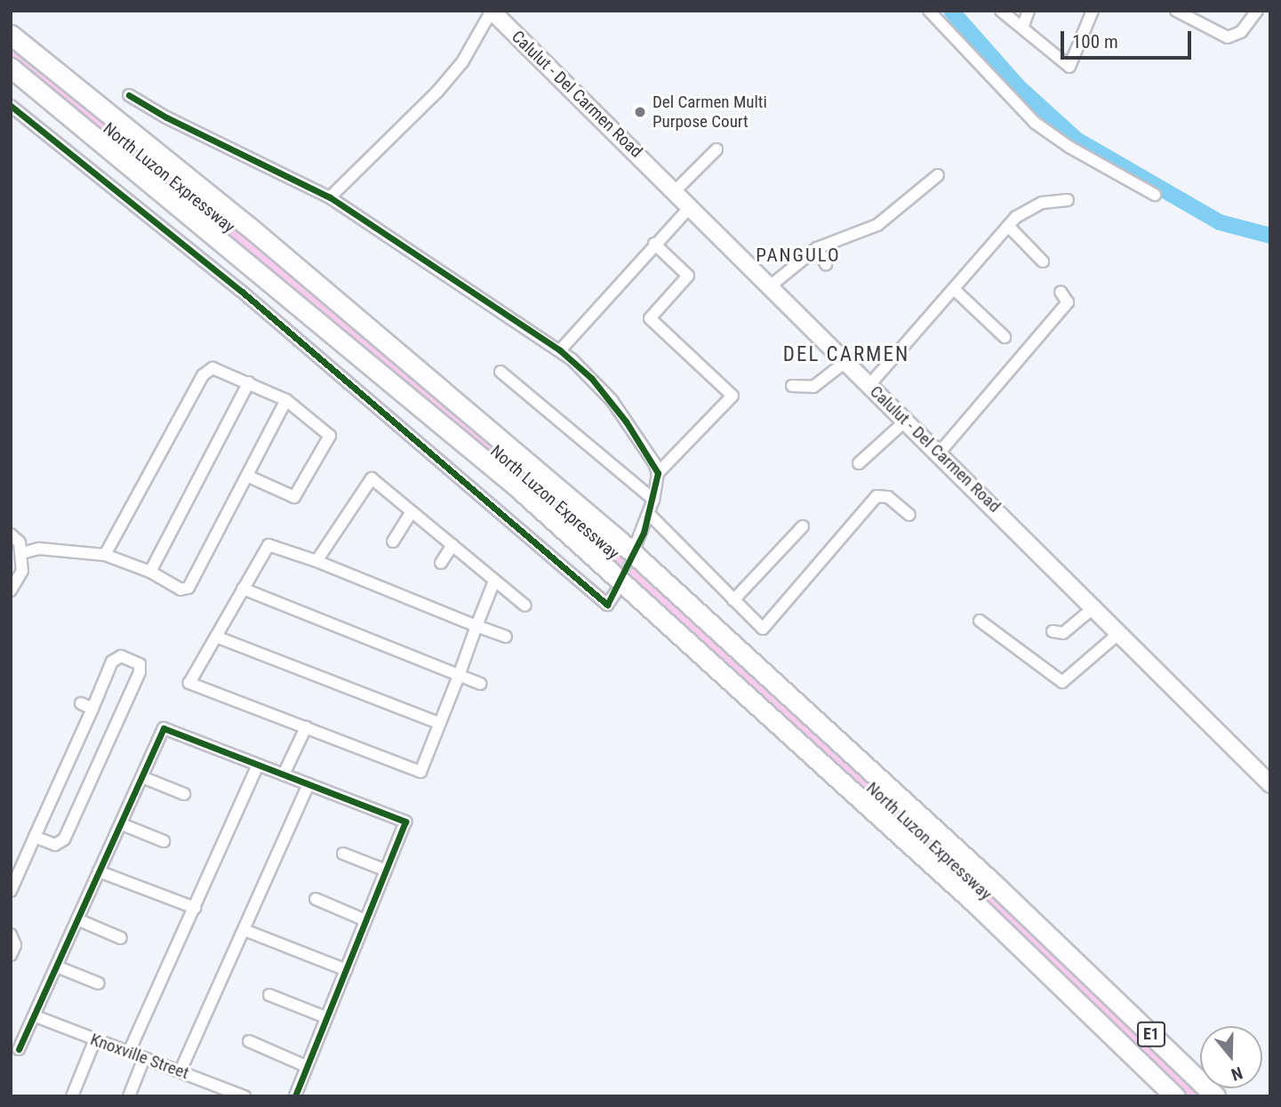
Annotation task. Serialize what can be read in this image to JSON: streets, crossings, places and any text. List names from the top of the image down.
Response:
{
  "streets": {
    "highway": ["North Luzon Expressway", "E1"],
    "main road": ["Calulut - Del Carmen Road"],
    "street": ["Knoxville Street"]
  },
  "districts": ["PANGULO", "DEL CARMEN"],
  "places": ["Del Carmen Multi Purpose Court"],
  "scale_bar": "100 m",
  "north": "bottom"
}
